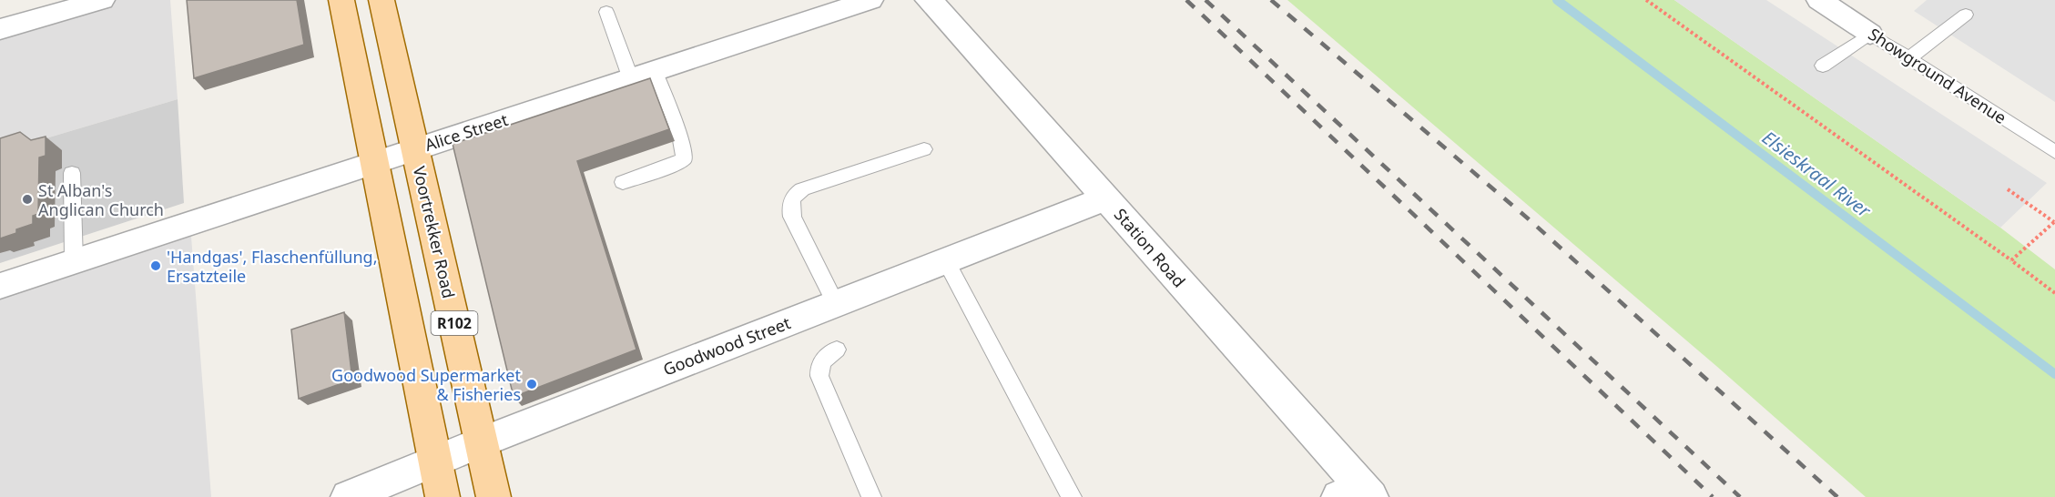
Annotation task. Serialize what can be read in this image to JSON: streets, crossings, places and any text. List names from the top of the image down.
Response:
{
  "streets": {
    "main road": ["Voortrekker Road", "R102"],
    "street": [
      "Showground Avenue",
      "Alice Street",
      "Station Road",
      "Goodwood Street"
    ]
  },
  "crossings": [
    ["Alice Street", "Voortrekker Road"],
    ["Alice Street", "R102"],
    ["Voortrekker Road", "Goodwood Street"],
    ["Station Road", "Goodwood Street"],
    ["R102", "Goodwood Street"]
  ],
  "water": ["Elsieskraal River"],
  "places": ["St Alban's Anglican Church", "'Handgas', Flaschenfüllung, Ersatzteile", "Goodwood Supermarket & Fisheries"]
}
